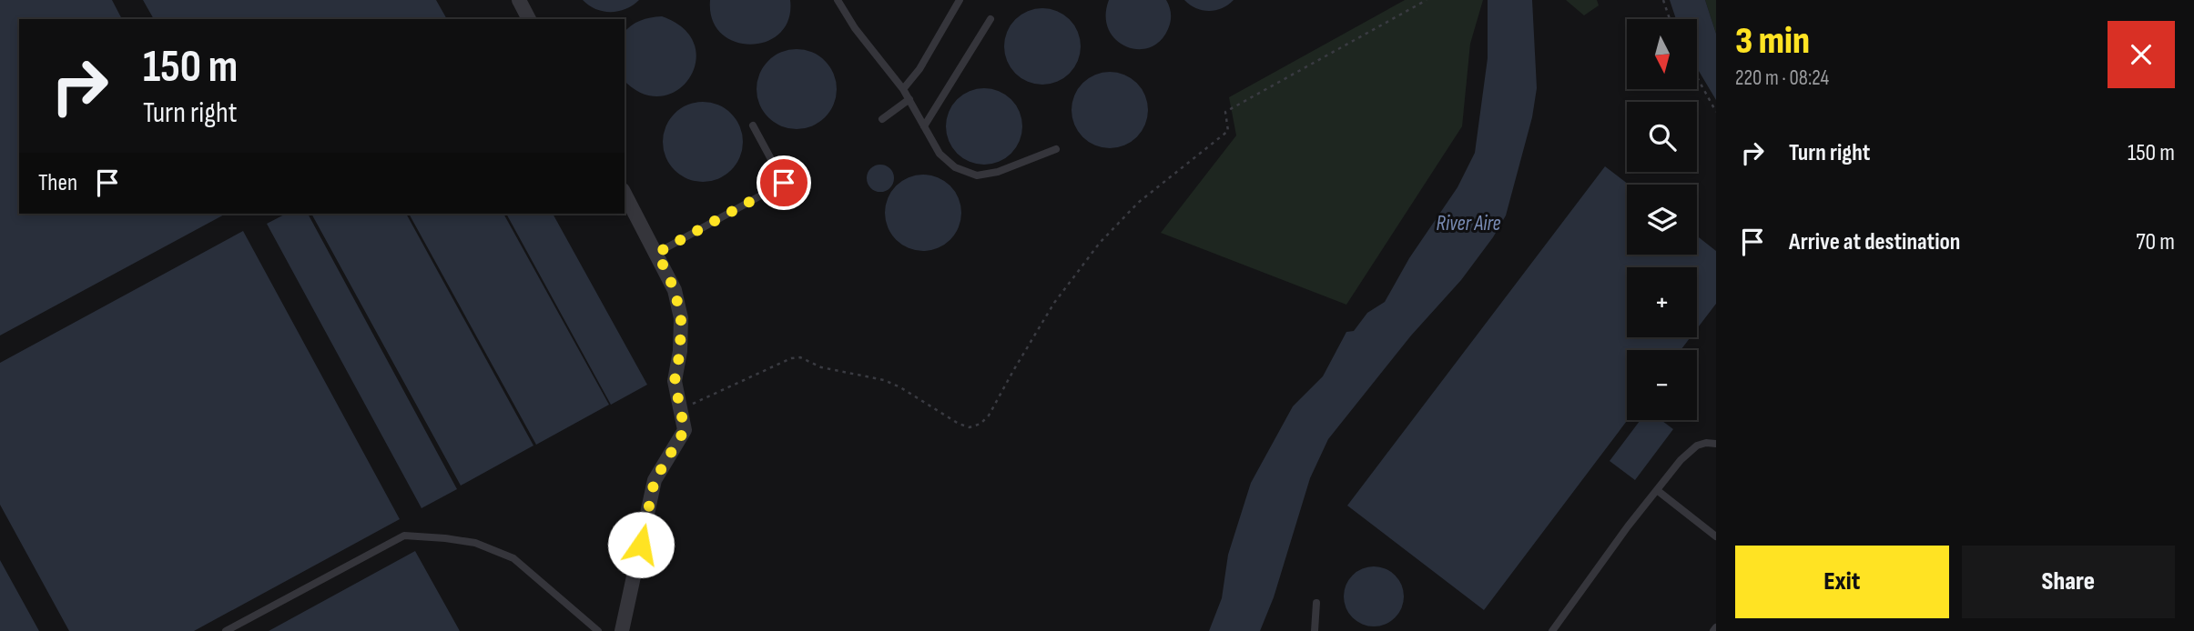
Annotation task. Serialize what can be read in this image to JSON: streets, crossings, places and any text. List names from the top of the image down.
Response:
{
  "water": ["River Aire"],
  "north": "bottom",
  "page": {
    "heading": ["3 min", "220 m · 08:24"],
    "map_buttons": ["+", "−"],
    "turn": ["150 m", "Turn right"],
    "list": [
      {
        "name": "Turn right",
        "value": "150 m"
      },
      {
        "name": "Arrive at destination",
        "value": "70 m"
      }
    ],
    "then": "Then",
    "buttons": ["Exit", "Share"]
  }
}
